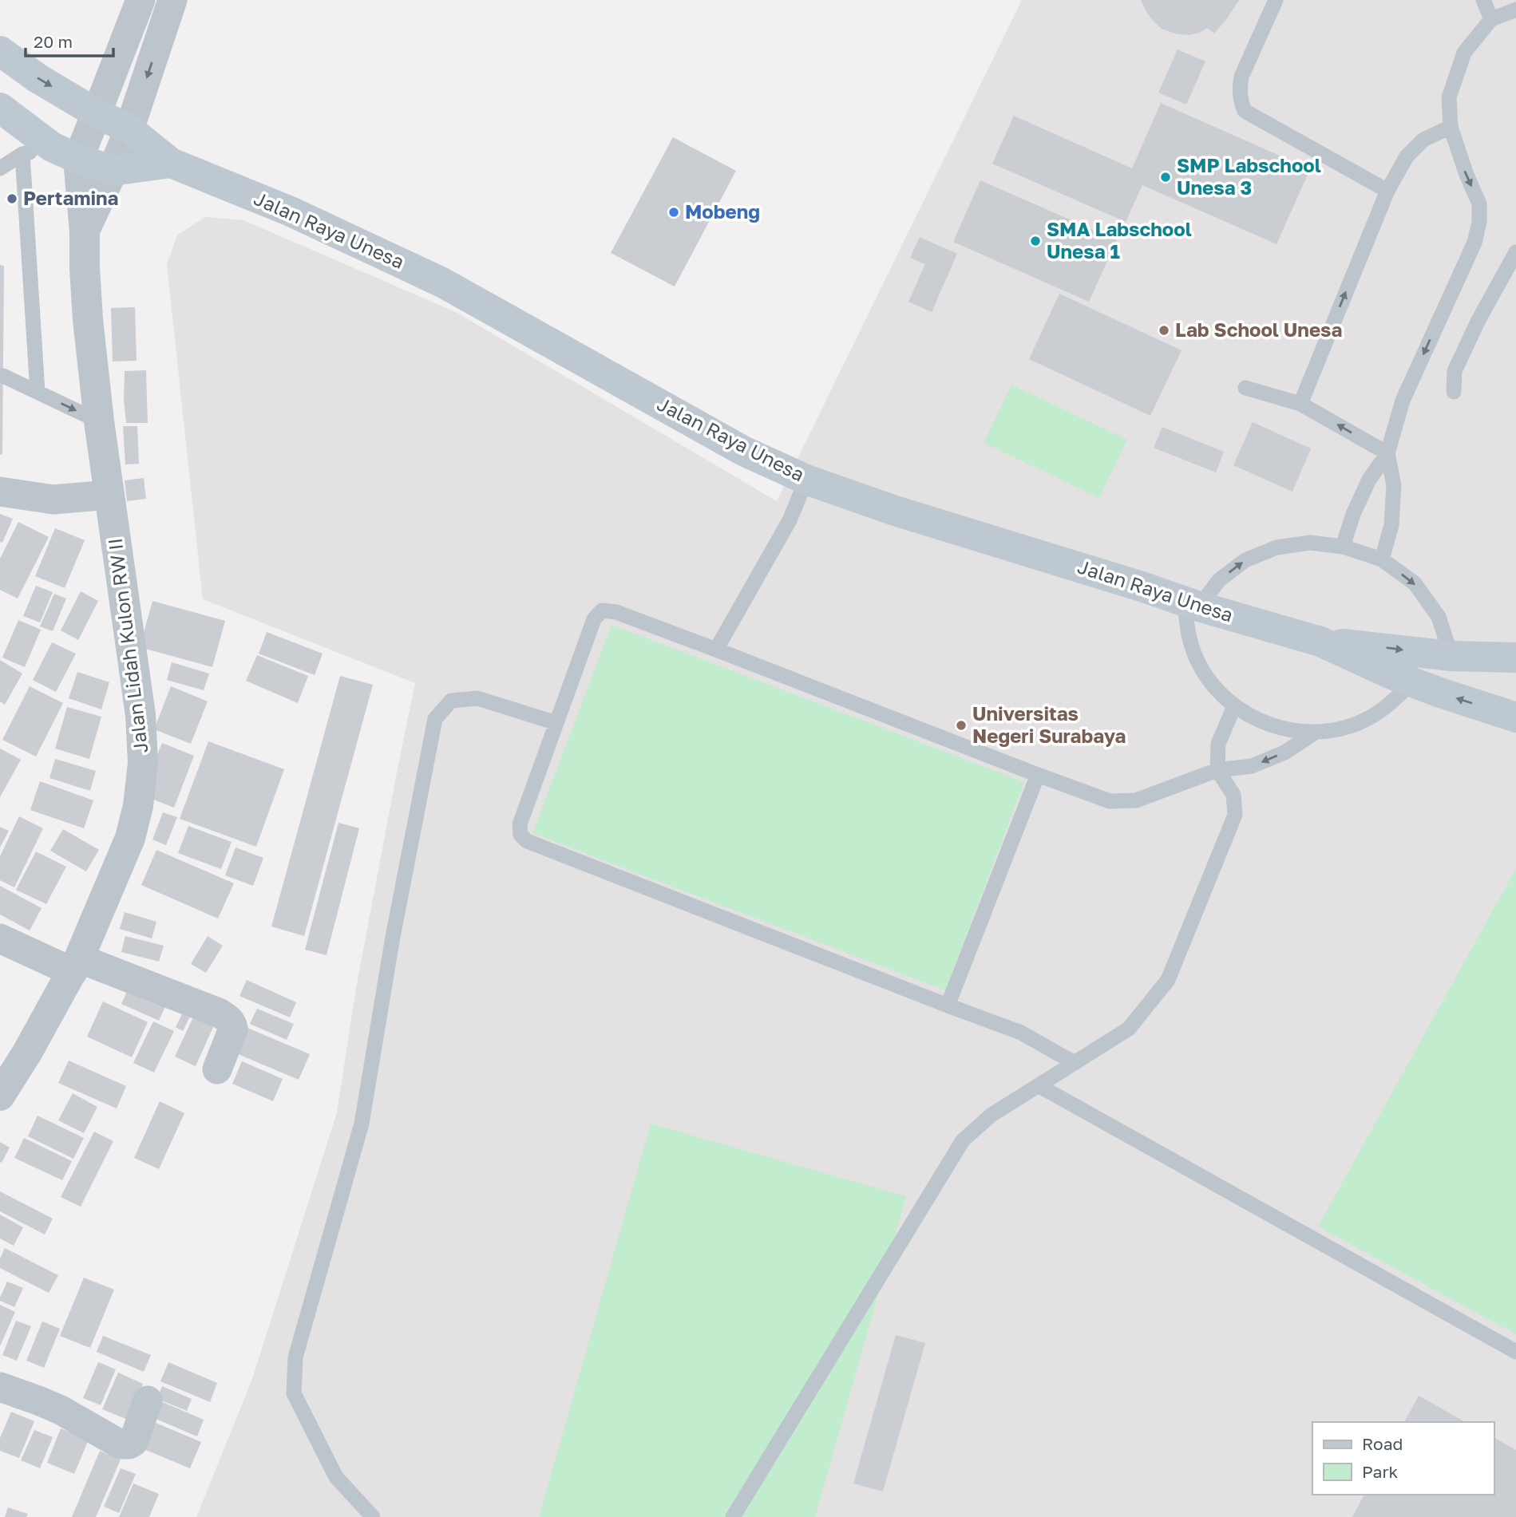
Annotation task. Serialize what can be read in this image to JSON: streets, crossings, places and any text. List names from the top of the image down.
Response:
{
  "streets": {
    "main road": ["Jalan Raya Unesa"],
    "street": ["Jalan Lidah Kulon RW II"]
  },
  "places": [
    "SMP Labschool Unesa 3",
    "Pertamina",
    "Mobeng",
    "SMA Labschool Unesa 1",
    "Lab School Unesa",
    "Universitas Negeri Surabaya"
  ],
  "legend": ["Road", "Park"],
  "scale_bar": "20 m"
}
